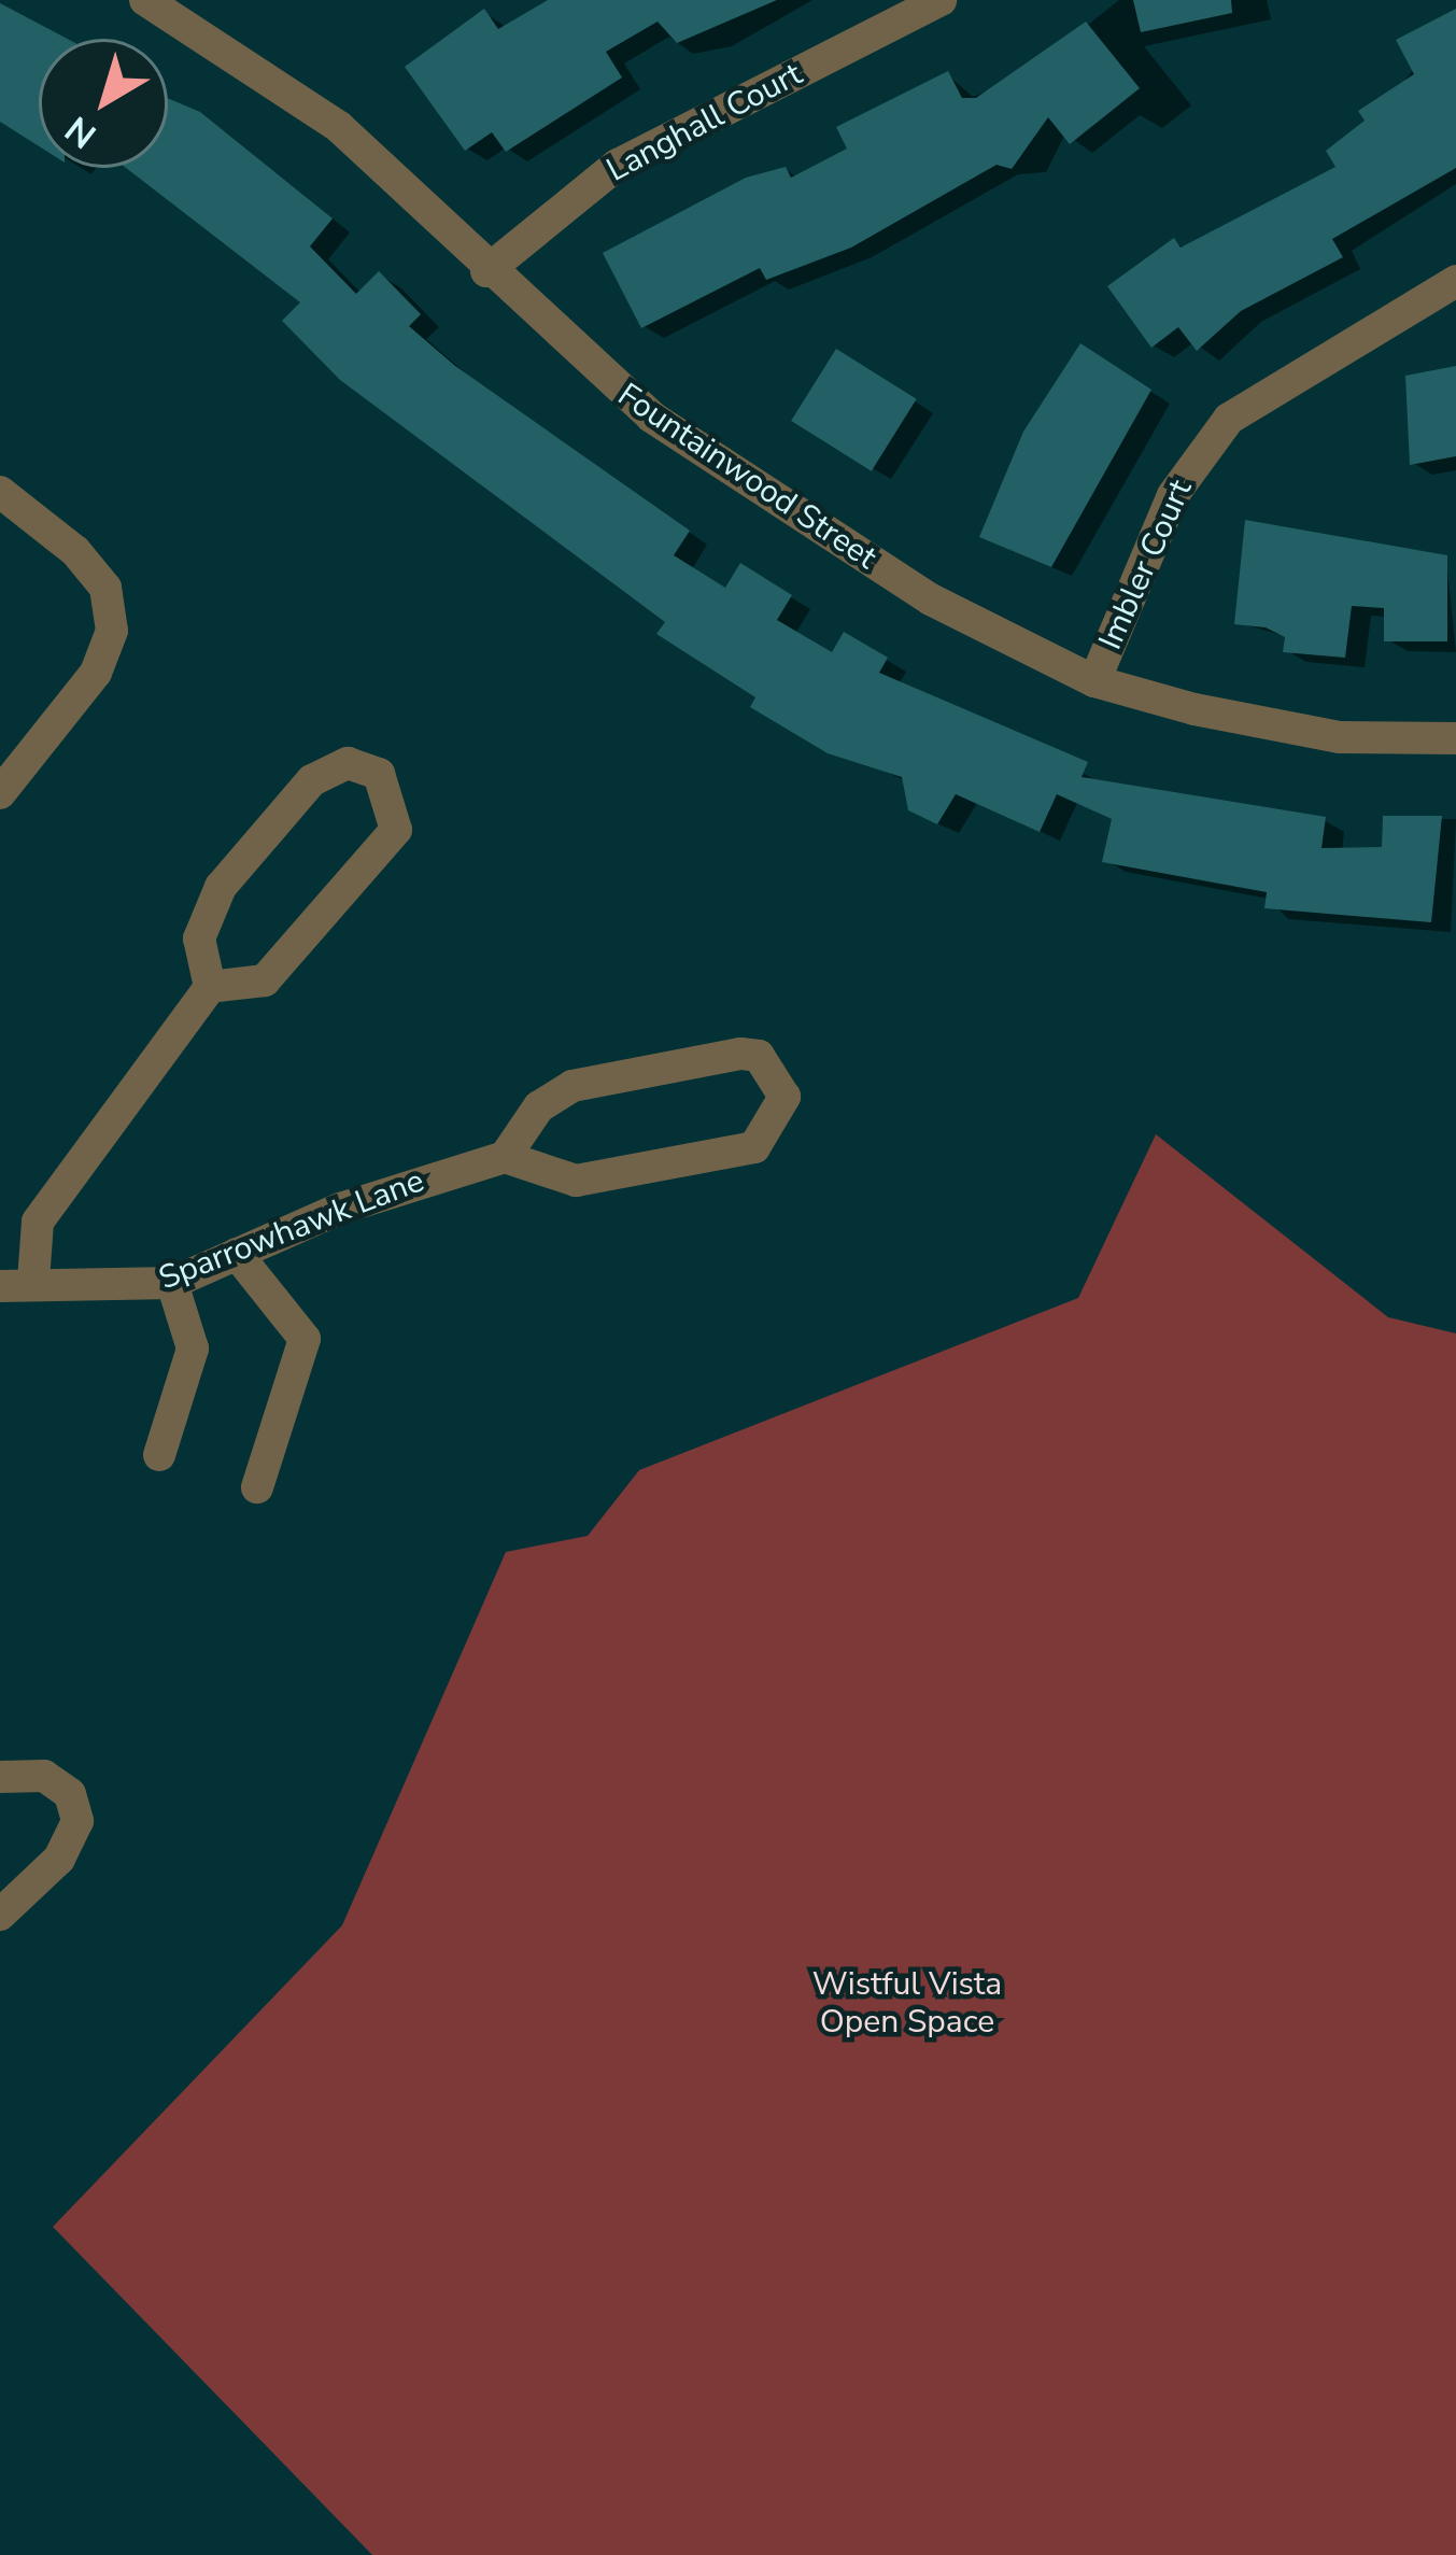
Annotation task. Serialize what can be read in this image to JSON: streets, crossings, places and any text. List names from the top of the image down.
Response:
{
  "streets": {
    "street": [
      "Langhall Court",
      "Fountainwood Street",
      "Imbler Court",
      "Sparrowhawk Lane"
    ]
  },
  "crossings": [
    ["Langhall Court", "Fountainwood Street"],
    ["Fountainwood Street", "Imbler Court"]
  ],
  "parks": ["Wistful Vista Open Space"],
  "north": "bottom left"
}
